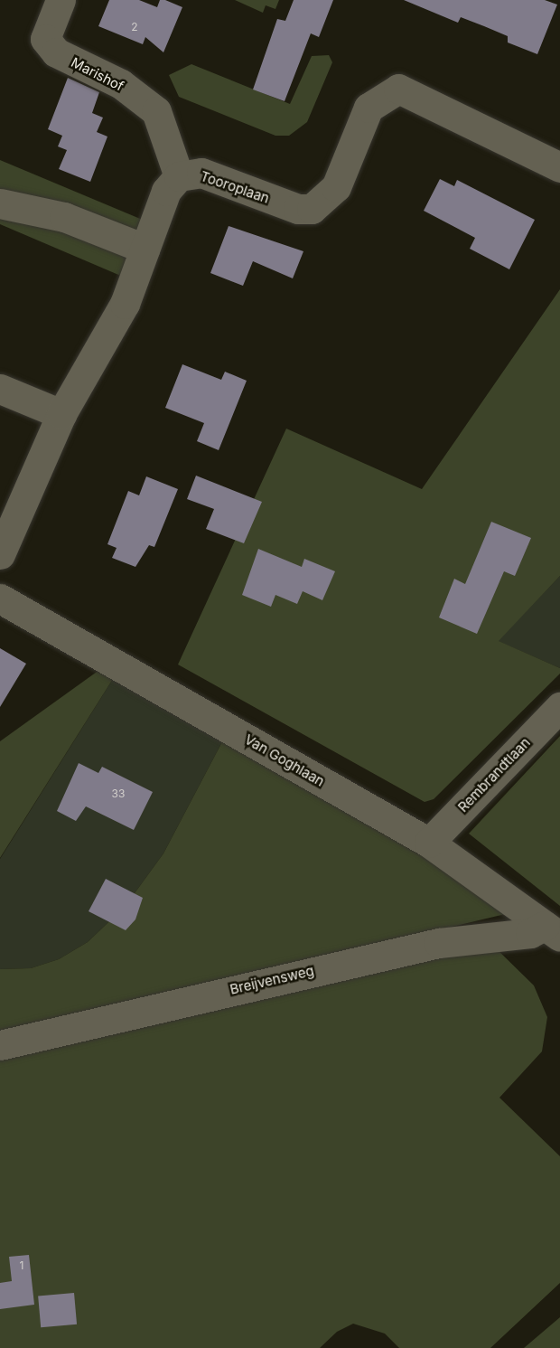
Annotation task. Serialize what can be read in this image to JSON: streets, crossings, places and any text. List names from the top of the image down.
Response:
{
  "streets": {
    "street": [
      "Marishof",
      "Tooroplaan",
      "Van Goghlaan",
      "Rembrandtlaan",
      "Breijvensweg"
    ]
  },
  "crossings": [
    ["Marishof", "Tooroplaan"],
    ["Van Goghlaan", "Rembrandtlaan"],
    ["Van Goghlaan", "Breijvensweg"]
  ],
  "house_numbers": ["2", "33", "1"]
}
